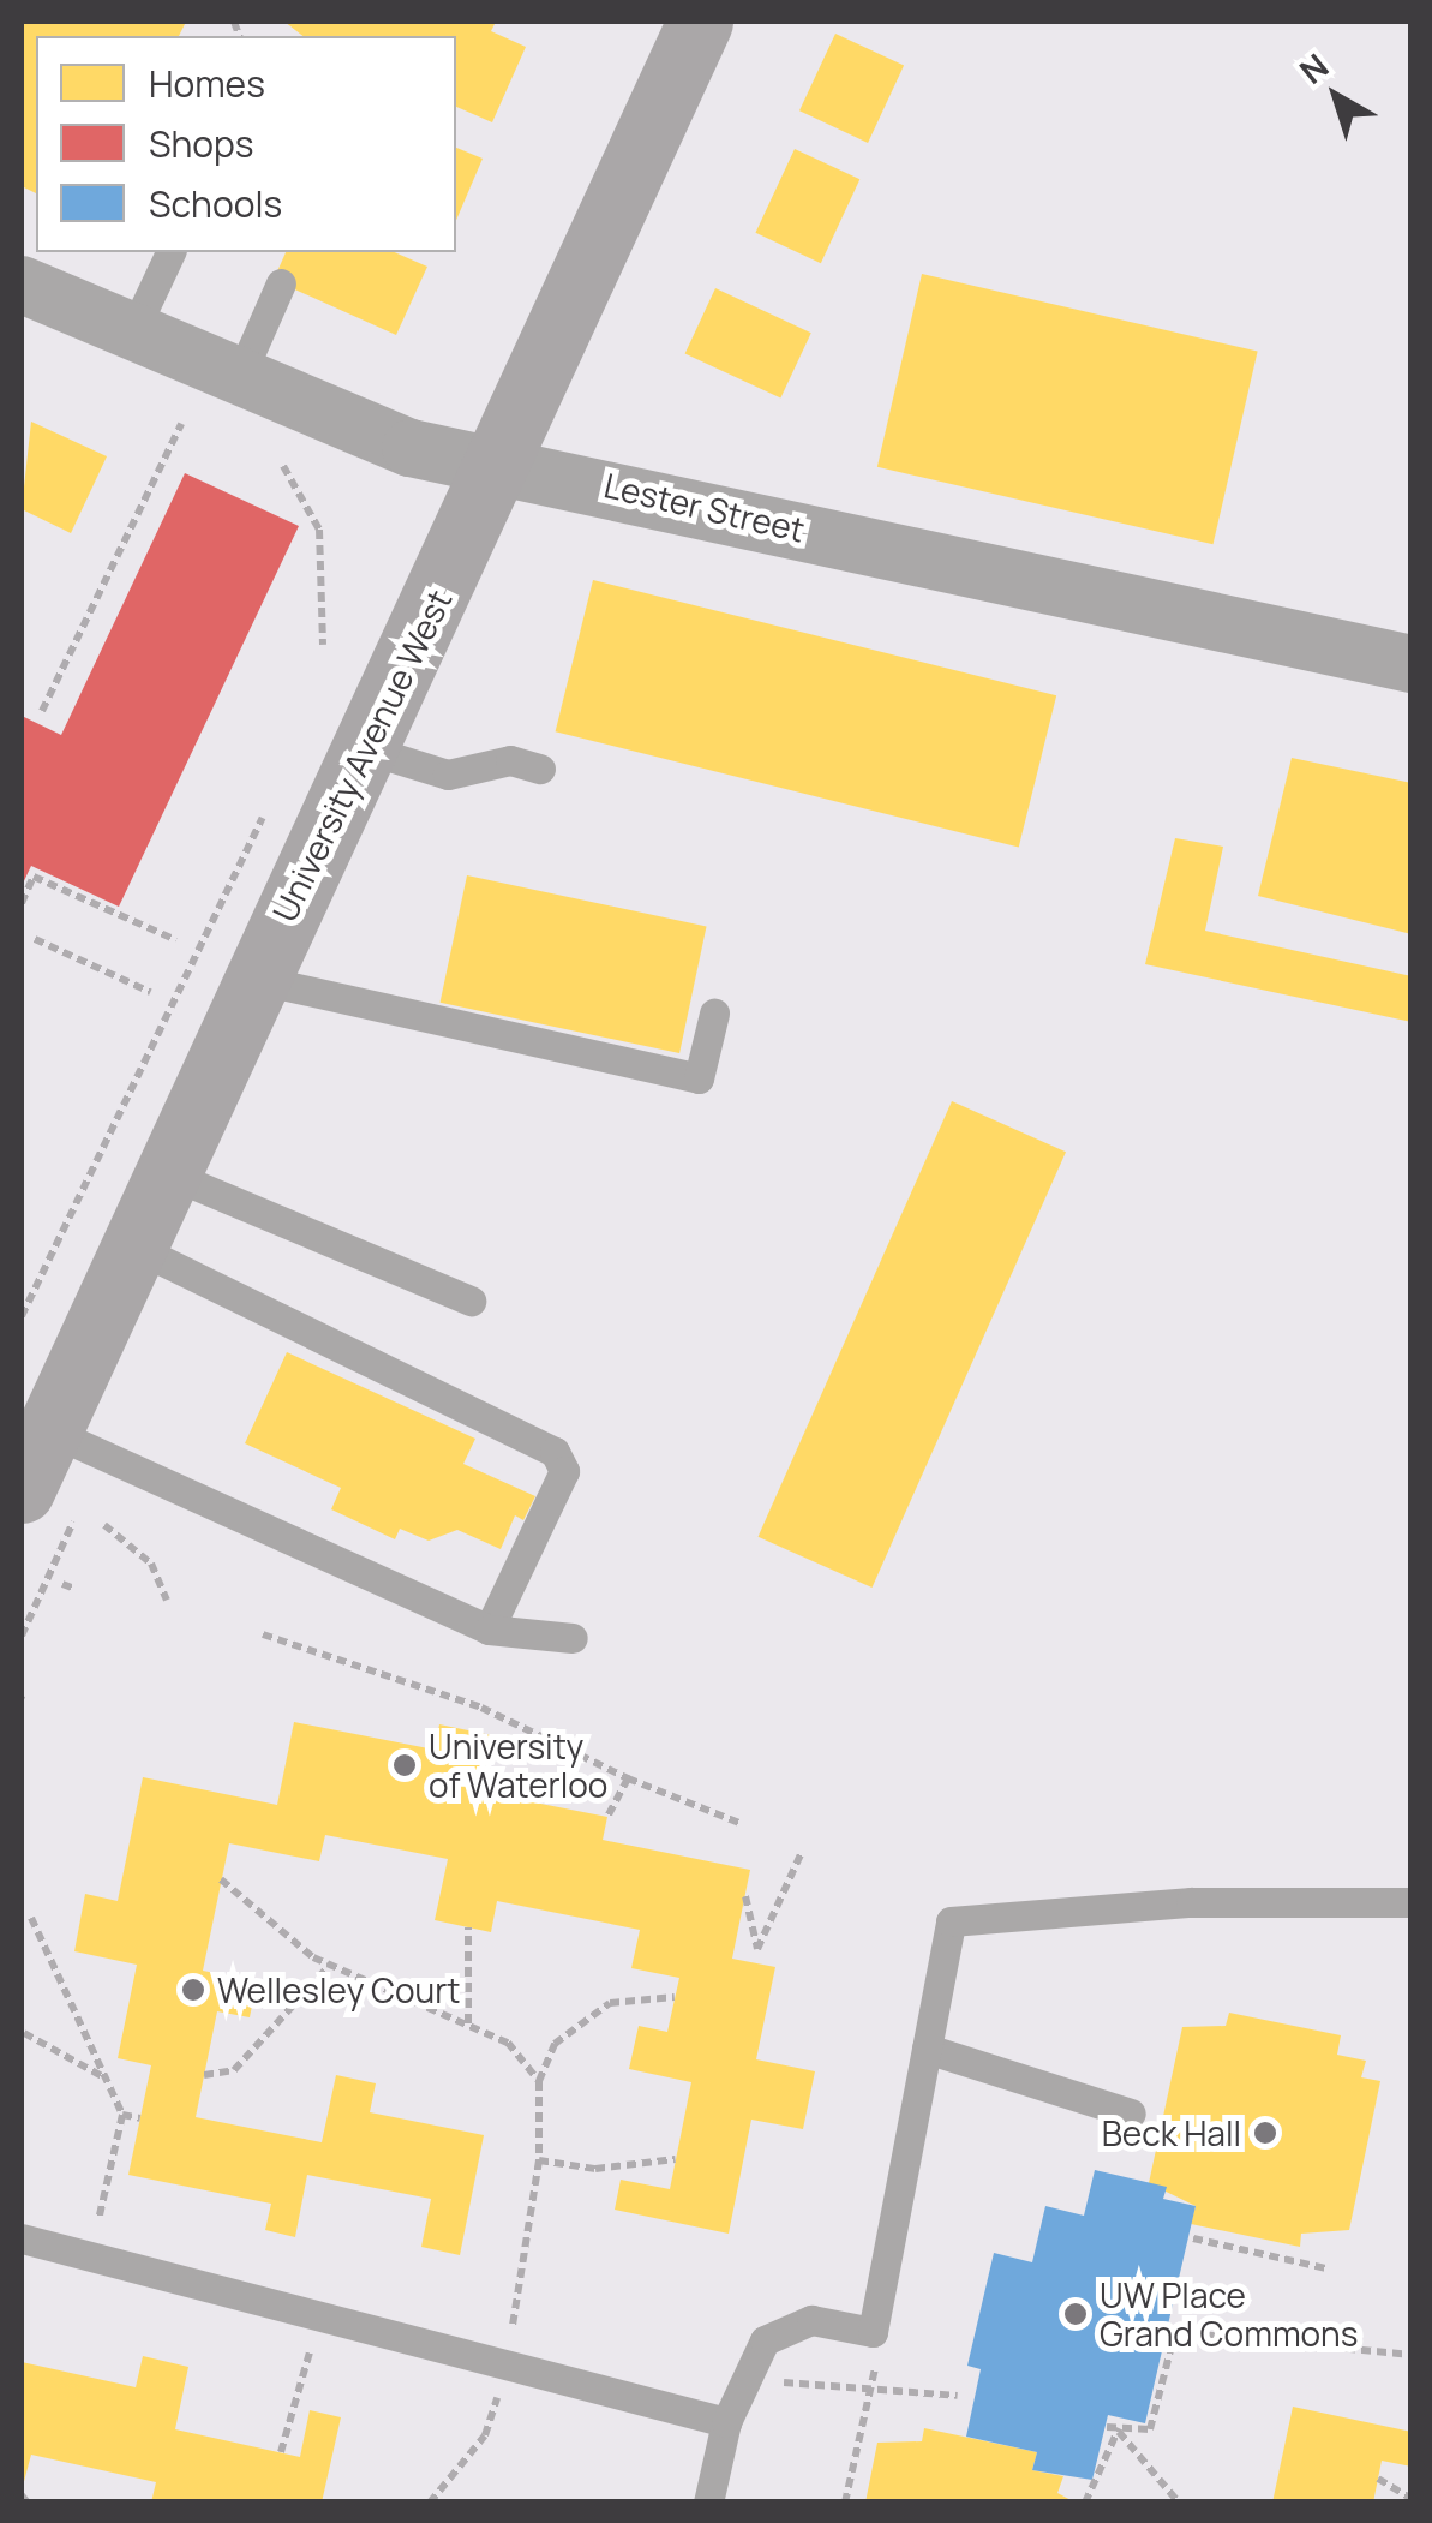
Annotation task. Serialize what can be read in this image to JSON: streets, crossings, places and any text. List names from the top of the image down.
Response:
{
  "streets": {
    "main road": ["University Avenue West"],
    "street": ["Lester Street"]
  },
  "crossings": [
    ["Lester Street", "University Avenue West"]
  ],
  "places": [
    "University of Waterloo",
    "Wellesley Court",
    "Beck Hall",
    "UW Place Grand Commons"
  ],
  "legend": ["Homes", "Shops", "Schools"],
  "north": "top left"
}
